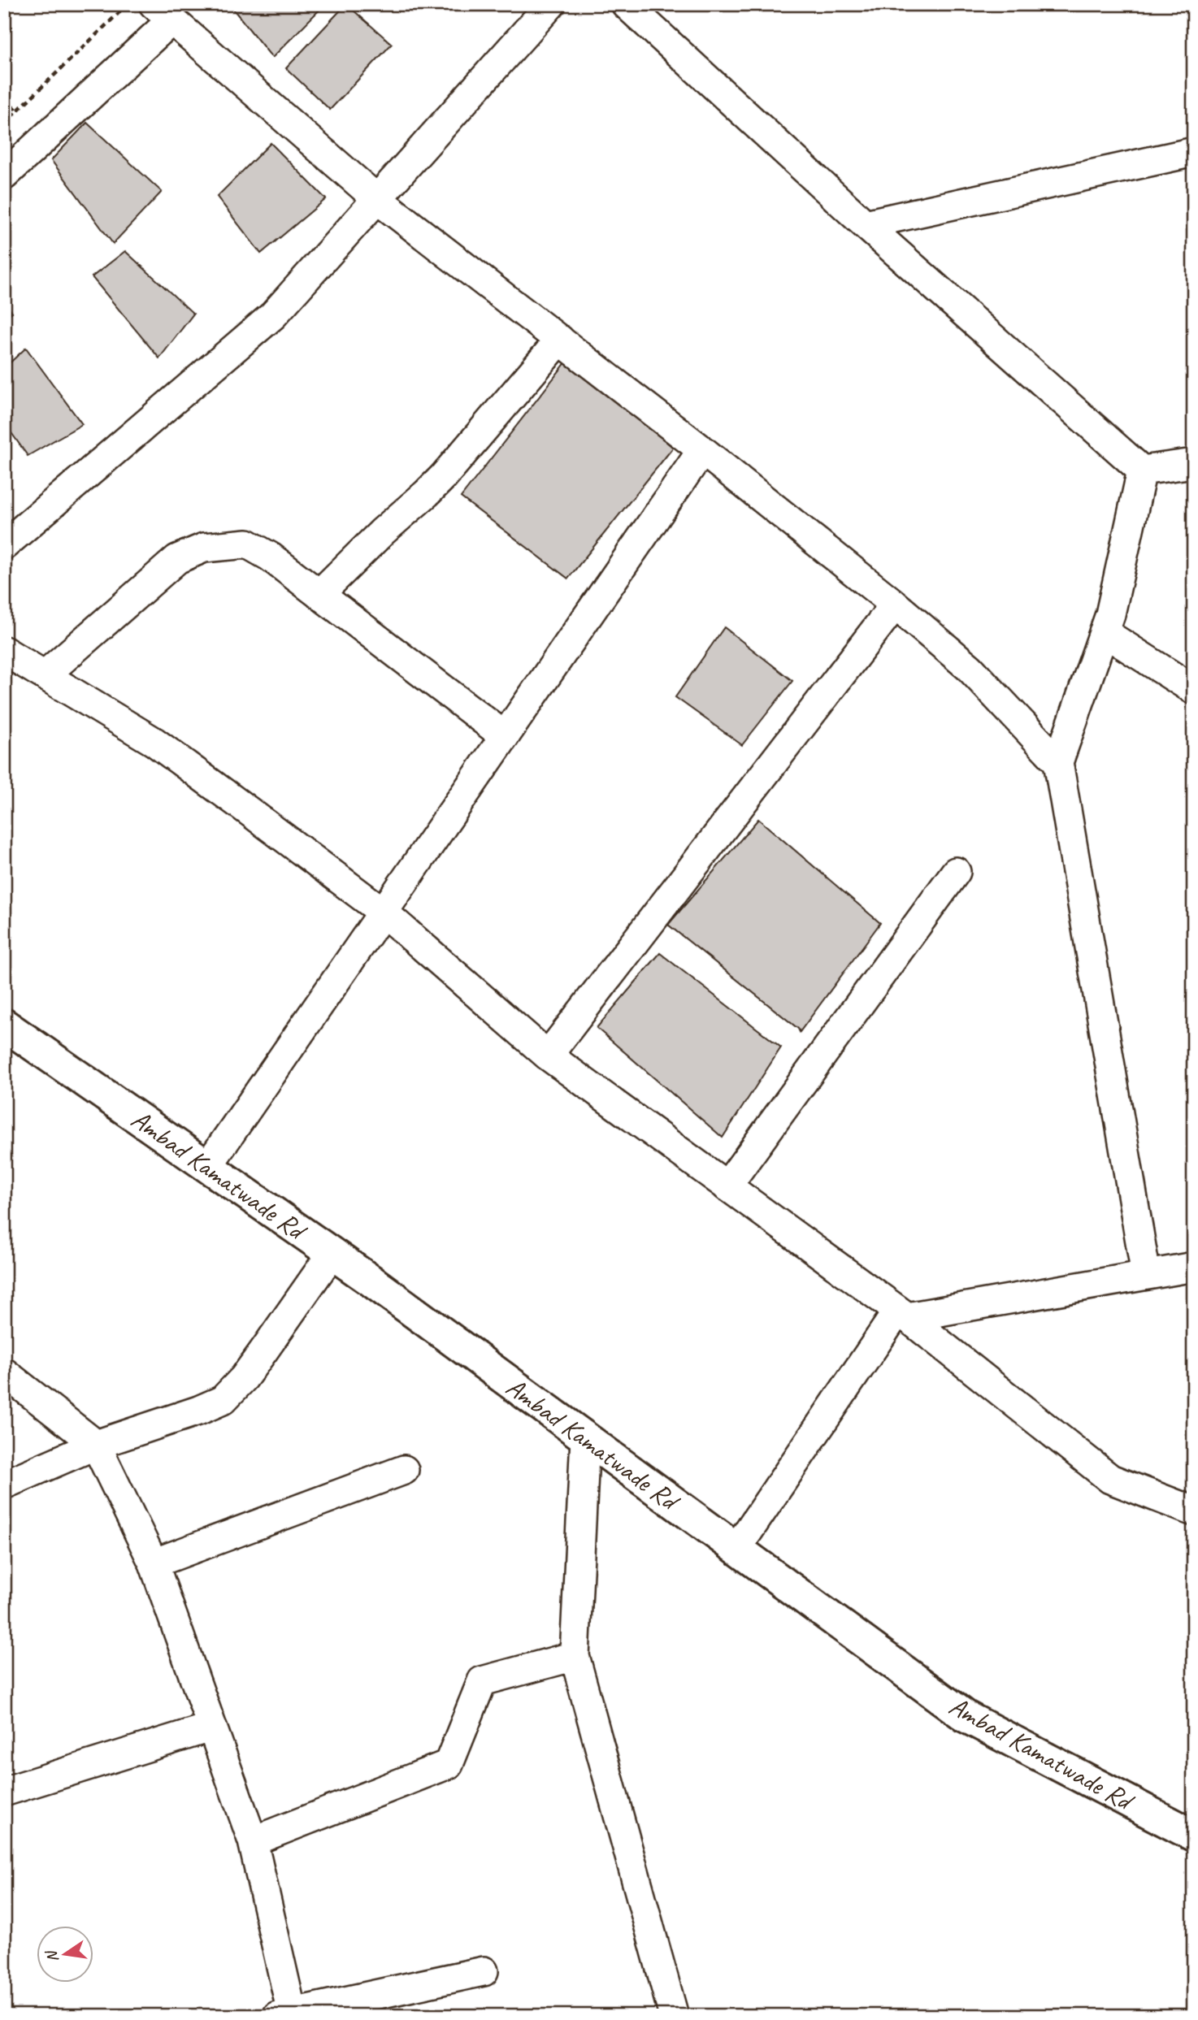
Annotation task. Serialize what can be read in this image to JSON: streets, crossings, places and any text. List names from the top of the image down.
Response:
{
  "streets": {
    "street": ["Ambad Kamatwade Rd"]
  },
  "north": "left"
}
